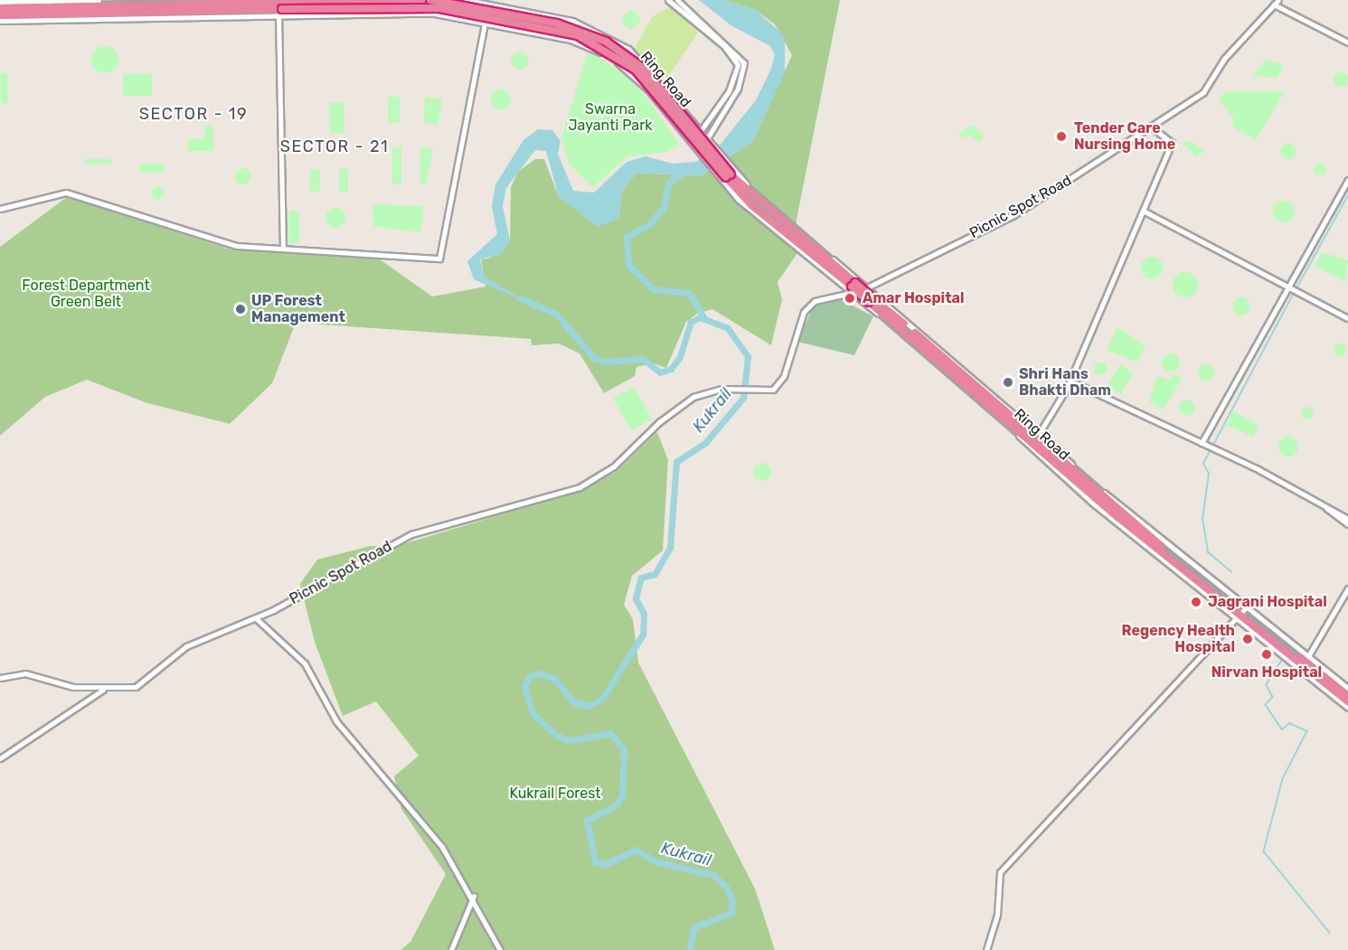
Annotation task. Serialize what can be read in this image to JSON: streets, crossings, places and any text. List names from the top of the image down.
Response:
{
  "streets": {
    "highway": ["Ring Road"],
    "street": ["Picnic Spot Road"]
  },
  "districts": ["SECTOR - 19", "SECTOR - 21"],
  "water": ["Kukrail"],
  "parks": ["Swarna Jayanti Park", "Forest Department Green Belt", "Kukrail Forest"],
  "places": [
    "Tender Care Nursing Home",
    "Amar Hospital",
    "UP Forest Management",
    "Shri Hans Bhakti Dham",
    "Jagrani Hospital",
    "Regency Health Hospital",
    "Nirvan Hospital"
  ]
}
